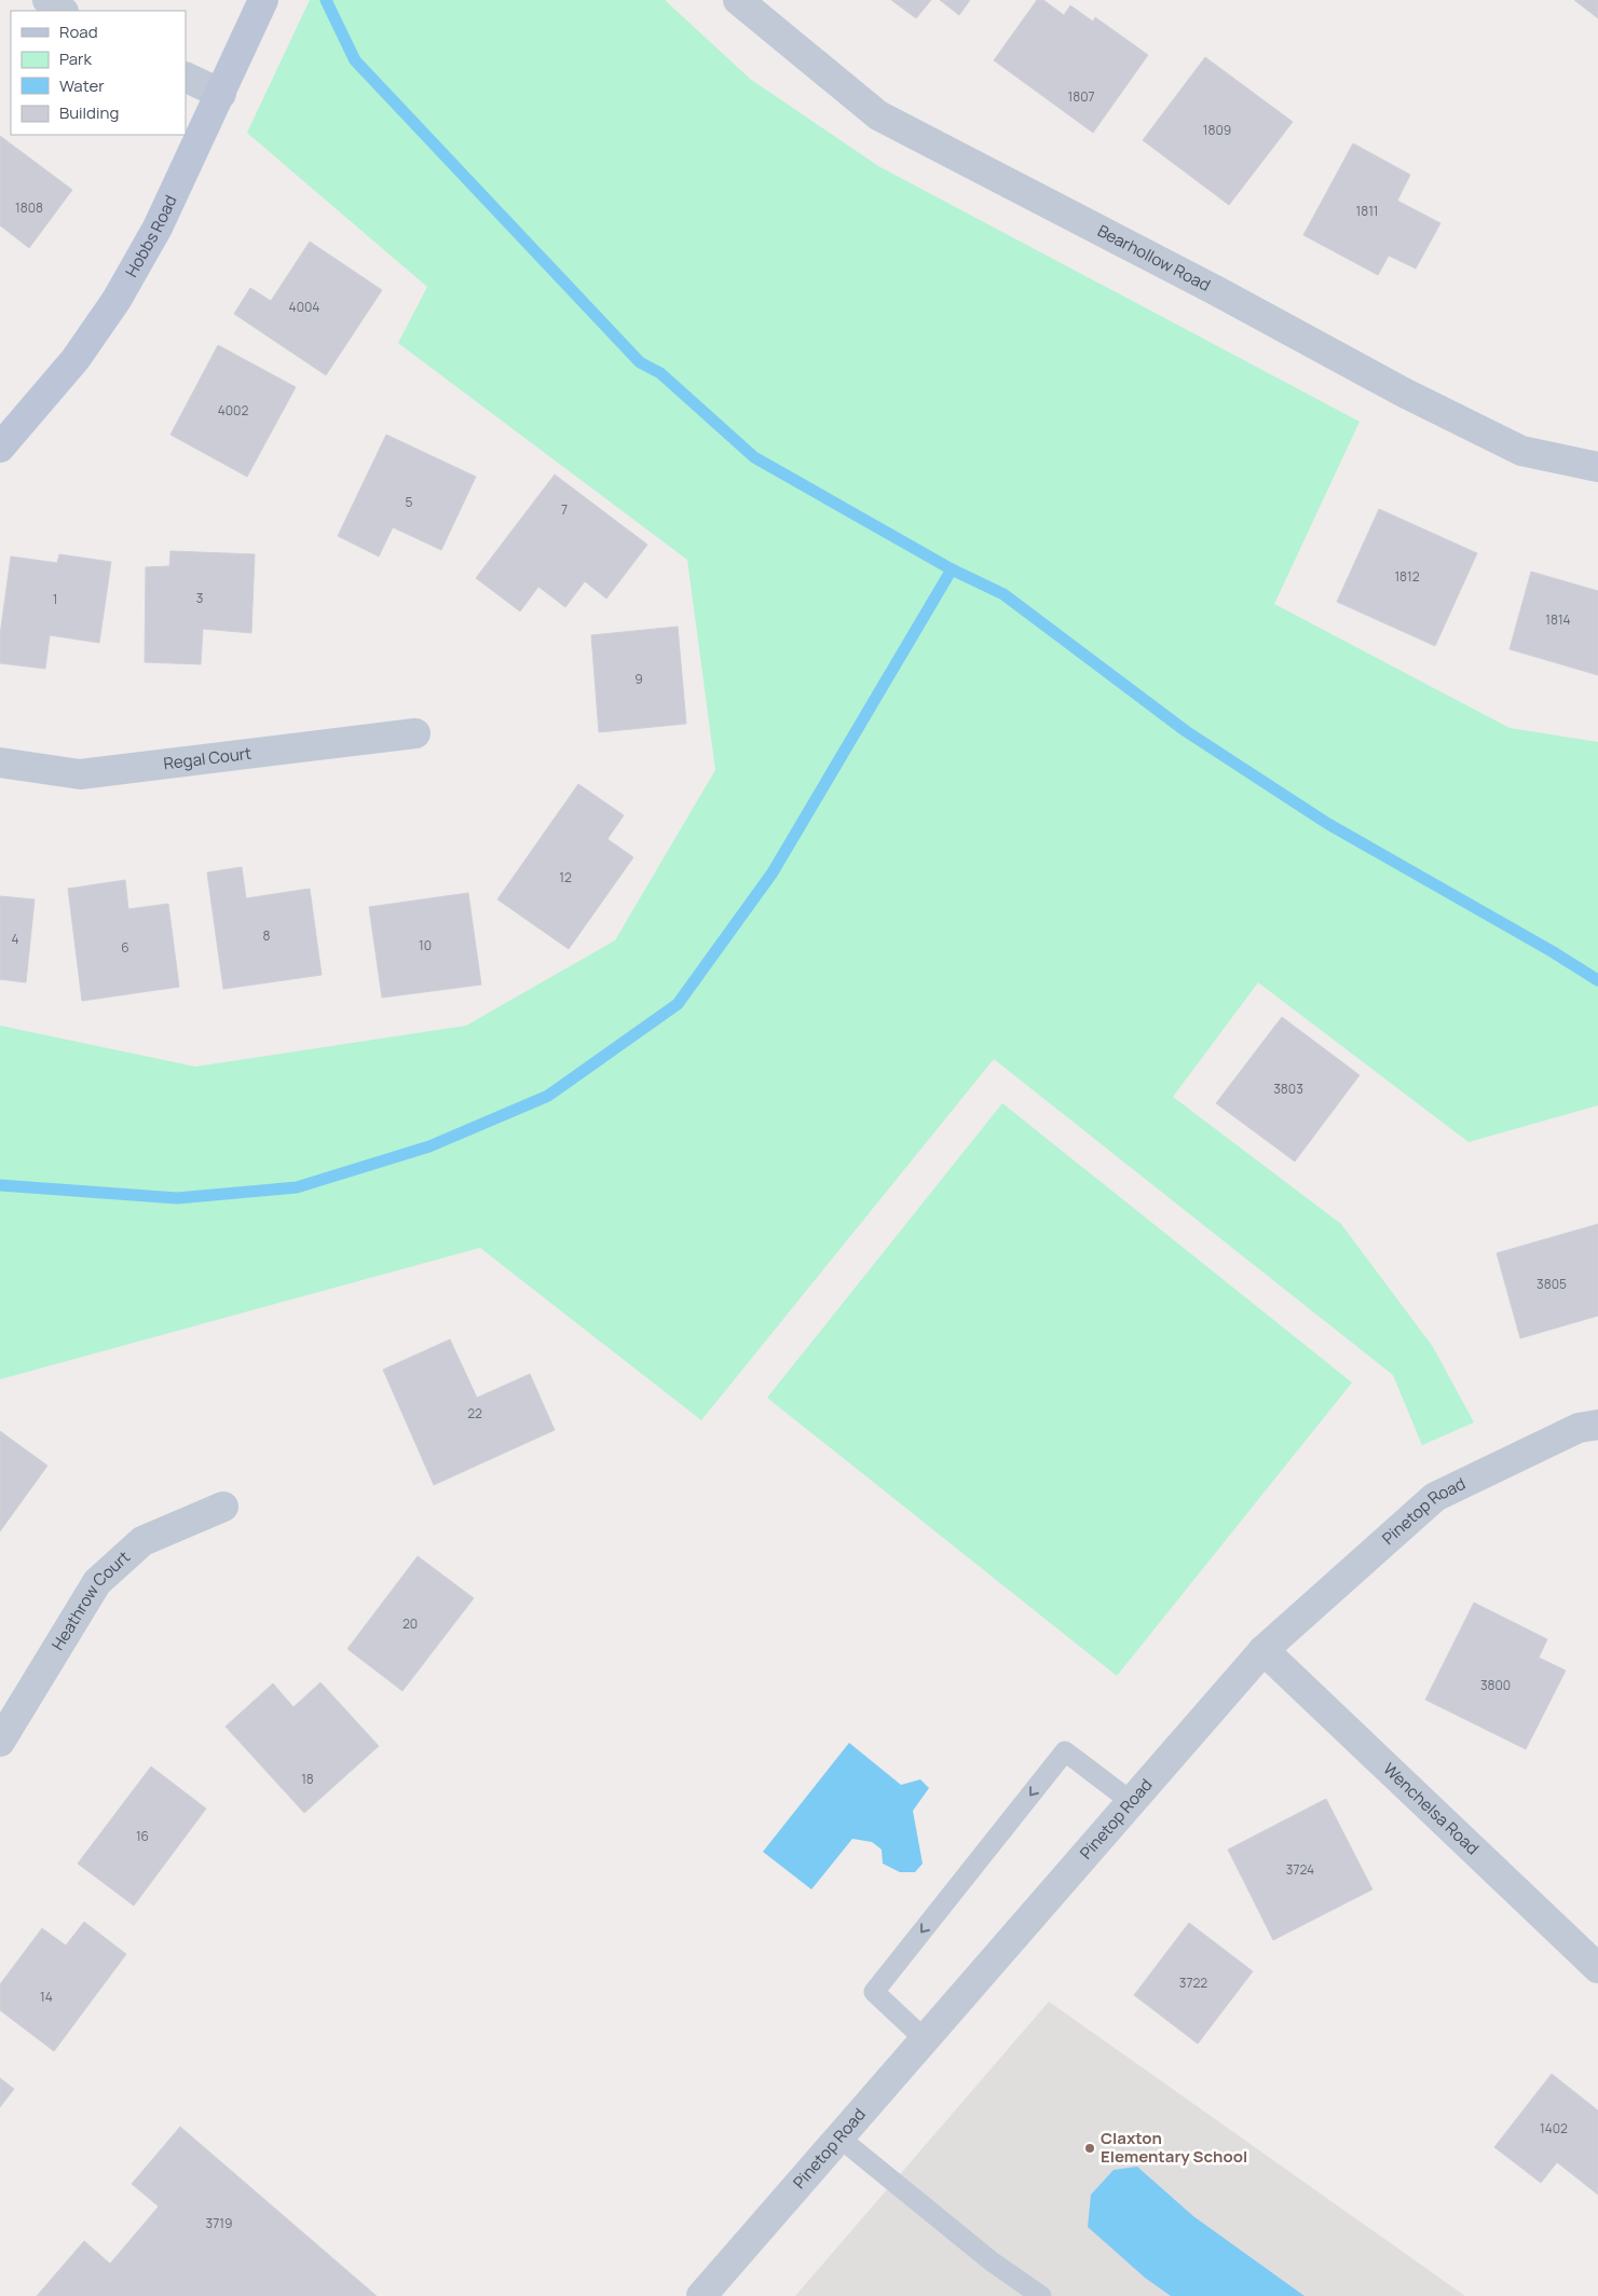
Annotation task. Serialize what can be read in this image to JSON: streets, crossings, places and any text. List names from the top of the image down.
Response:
{
  "streets": {
    "street": [
      "Hobbs Road",
      "Bearhollow Road",
      "Regal Court",
      "Pinetop Road",
      "Heathrow Court",
      "Wenchelsa Road"
    ]
  },
  "crossings": [
    ["Pinetop Road", "Wenchelsa Road"]
  ],
  "places": ["Claxton Elementary School"],
  "house_numbers": [
    "1807",
    "1809",
    "1808",
    "1811",
    "4004",
    "4002",
    "5",
    "7",
    "1812",
    "3",
    "1",
    "1814",
    "9",
    "12",
    "8",
    "4",
    "10",
    "6",
    "3803",
    "3805",
    "22",
    "20",
    "3800",
    "18",
    "16",
    "3724",
    "3722",
    "14",
    "1402",
    "3719"
  ],
  "legend": [
    "Road",
    "Park",
    "Water",
    "Building"
  ]
}
